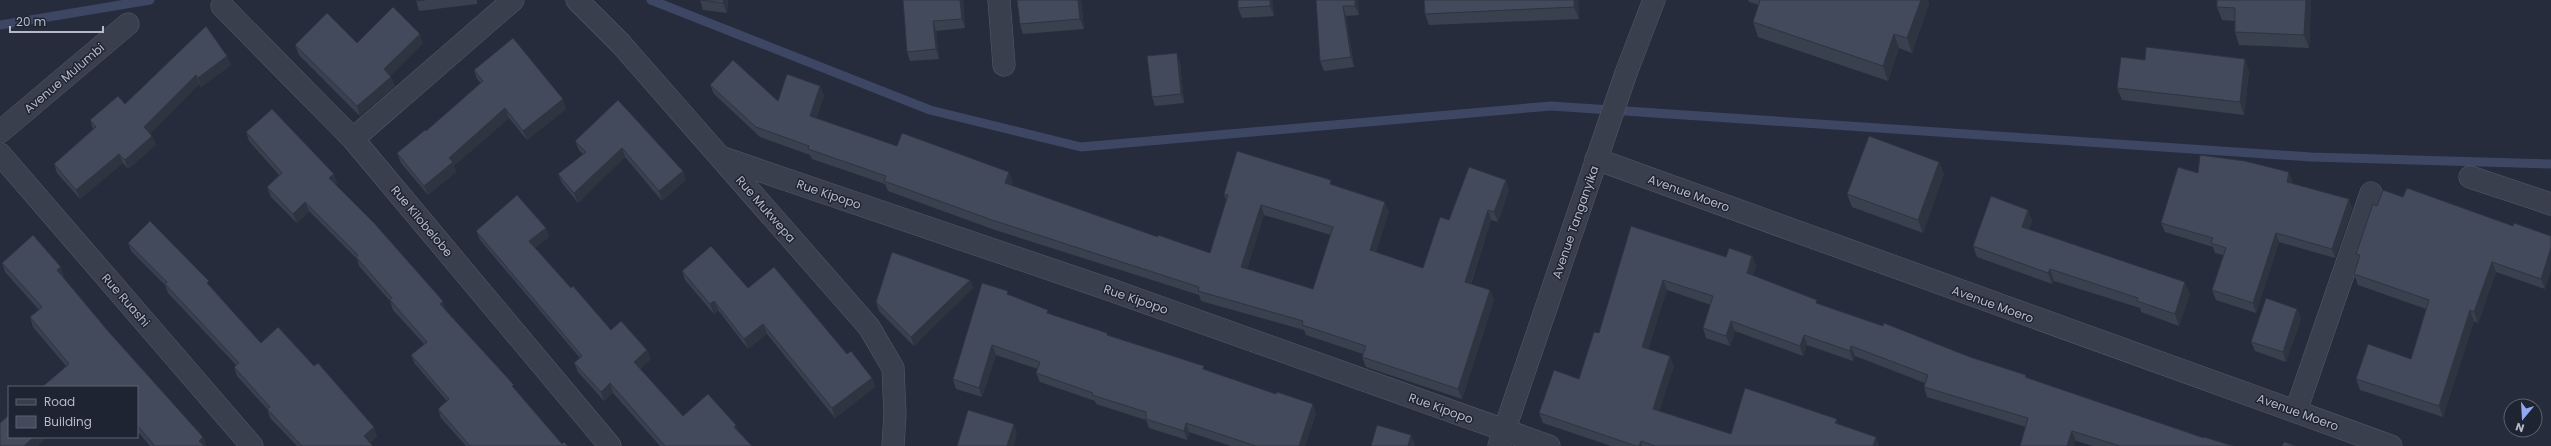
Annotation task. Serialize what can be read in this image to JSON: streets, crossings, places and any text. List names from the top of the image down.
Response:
{
  "streets": {
    "street": [
      "Avenue Mulumbi",
      "Avenue Moero",
      "Rue Kipopo",
      "Rue Mukwepa",
      "Rue Kilobelobe",
      "Avenue Tanganyika",
      "Rue Ruashi"
    ]
  },
  "crossings": [
    ["Avenue Moero", "Avenue Tanganyika"],
    ["Rue Kipopo", "Rue Mukwepa"],
    ["Rue Kipopo", "Avenue Tanganyika"]
  ],
  "legend": ["Road", "Building"],
  "scale_bar": "20 m",
  "north": "bottom"
}
